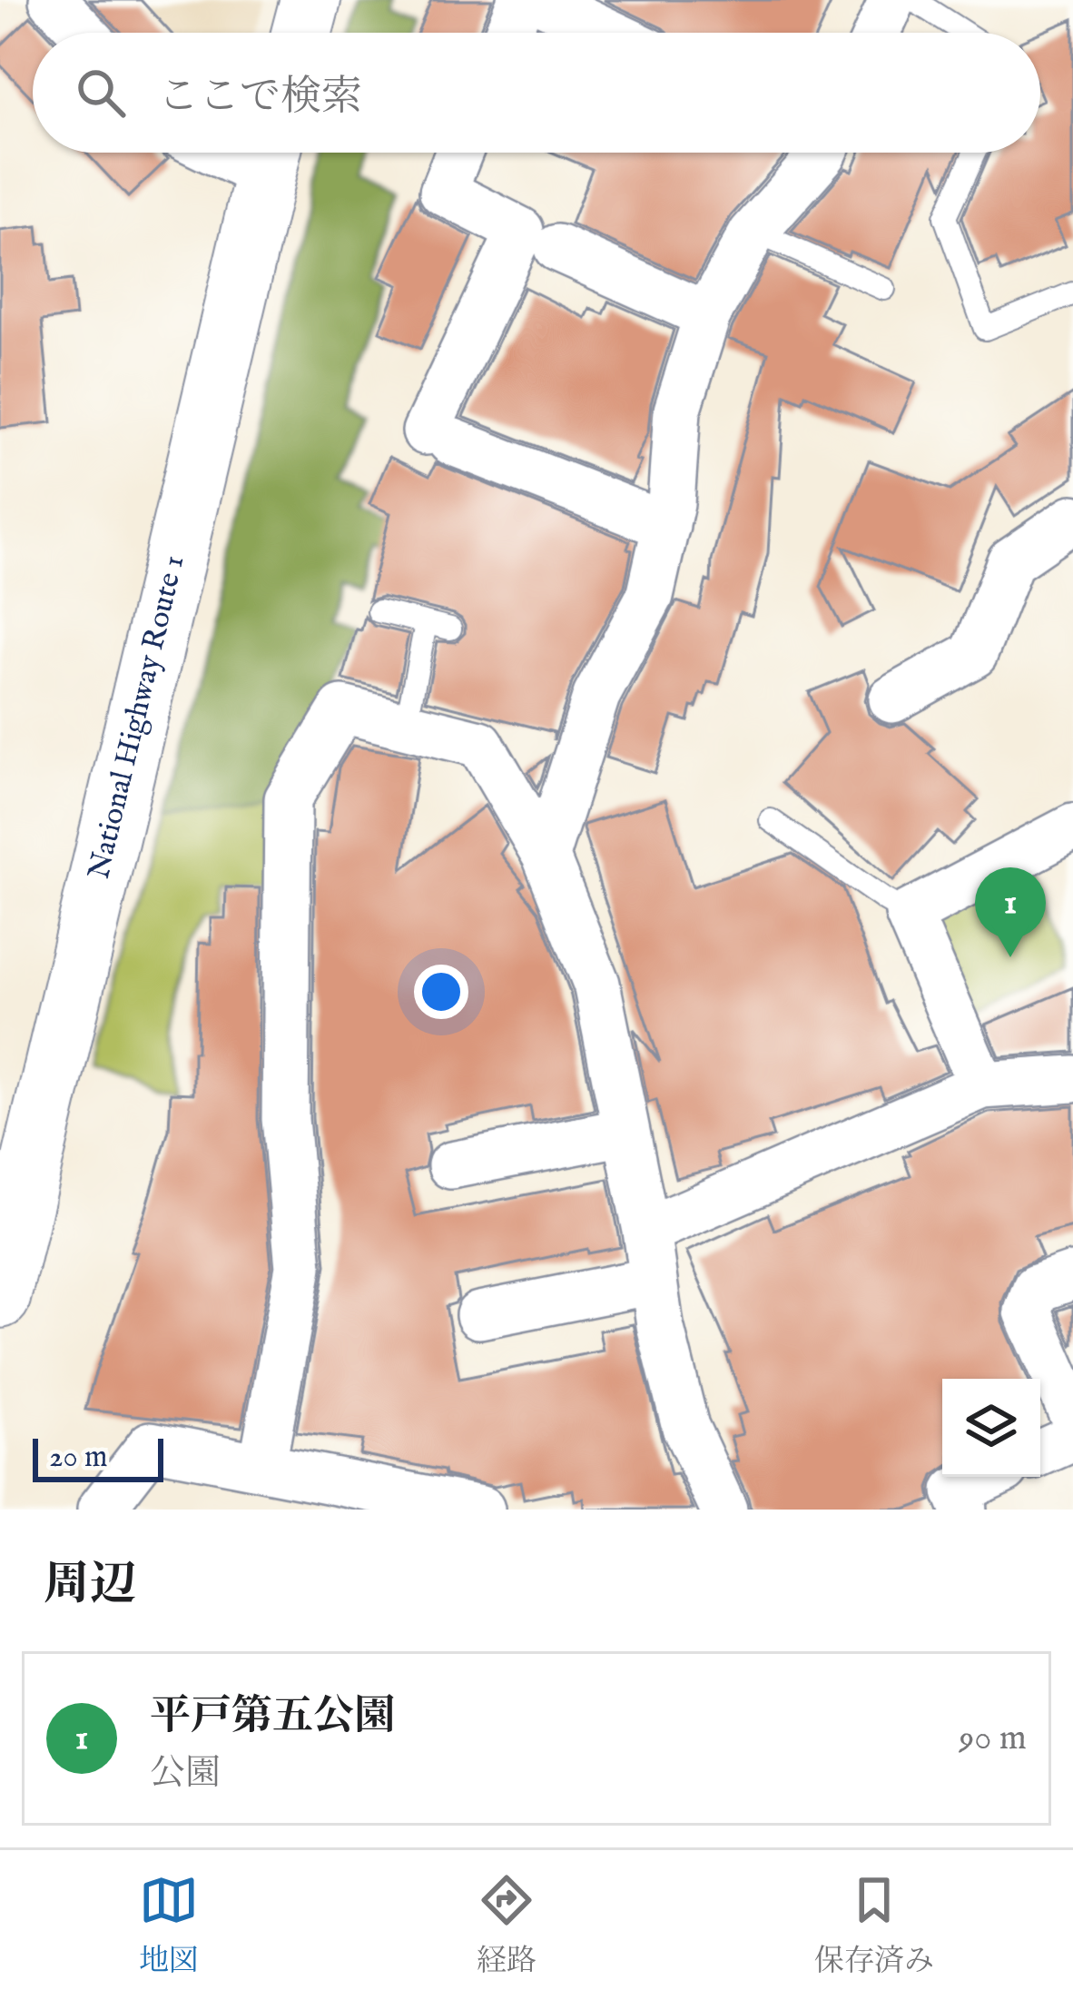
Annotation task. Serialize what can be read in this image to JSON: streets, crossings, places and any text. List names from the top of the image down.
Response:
{
  "streets": {
    "highway": ["National Highway Route 1"]
  },
  "scale_bar": "20 m",
  "page": {
    "search": "ここで検索",
    "pins": "1",
    "scale": "20 m",
    "heading": "周辺",
    "list": [
      {
        "mark": "1",
        "name": "平戸第五公園",
        "note": "公園",
        "value": "90 m"
      }
    ],
    "nav": ["地図", "経路", "保存済み"]
  }
}
